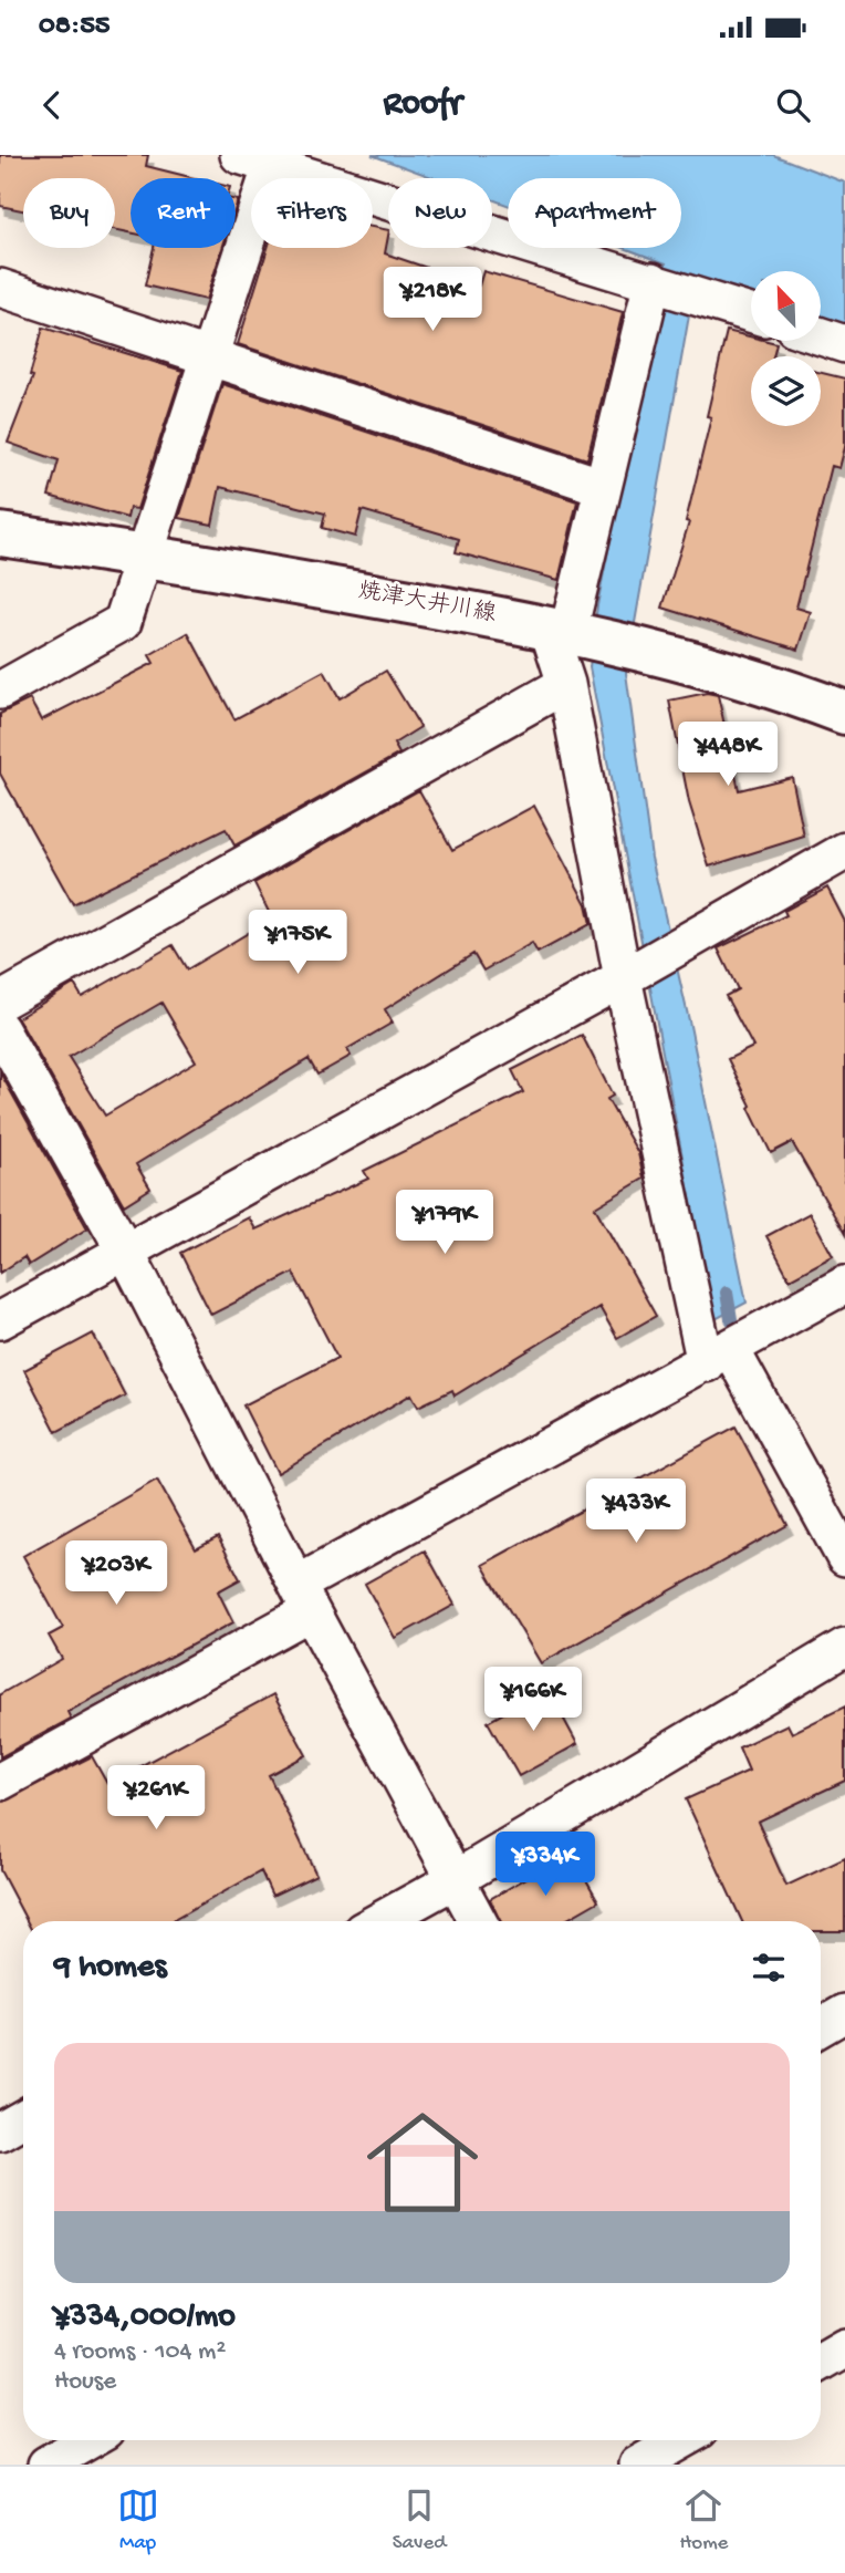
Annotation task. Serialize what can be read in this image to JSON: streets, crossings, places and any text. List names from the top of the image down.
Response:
{
  "streets": {
    "main road": ["焼津大井川線"]
  },
  "north": "top left",
  "page": {
    "status": "08:55",
    "header": "Roofr",
    "chip": [
      "Buy",
      "Rent",
      "Filters",
      "New",
      "Apartment"
    ],
    "price": [
      "¥218K",
      "¥448K",
      "¥175K",
      "¥179K",
      "¥433K",
      "¥203K",
      "¥166K",
      "¥261K",
      "¥334K"
    ],
    "heading": "9 homes",
    "list": [
      {
        "name": "¥334,000/mo",
        "note": "4 rooms · 104 m² · House"
      }
    ],
    "tabs": ["Map", "Saved", "Home"]
  }
}
